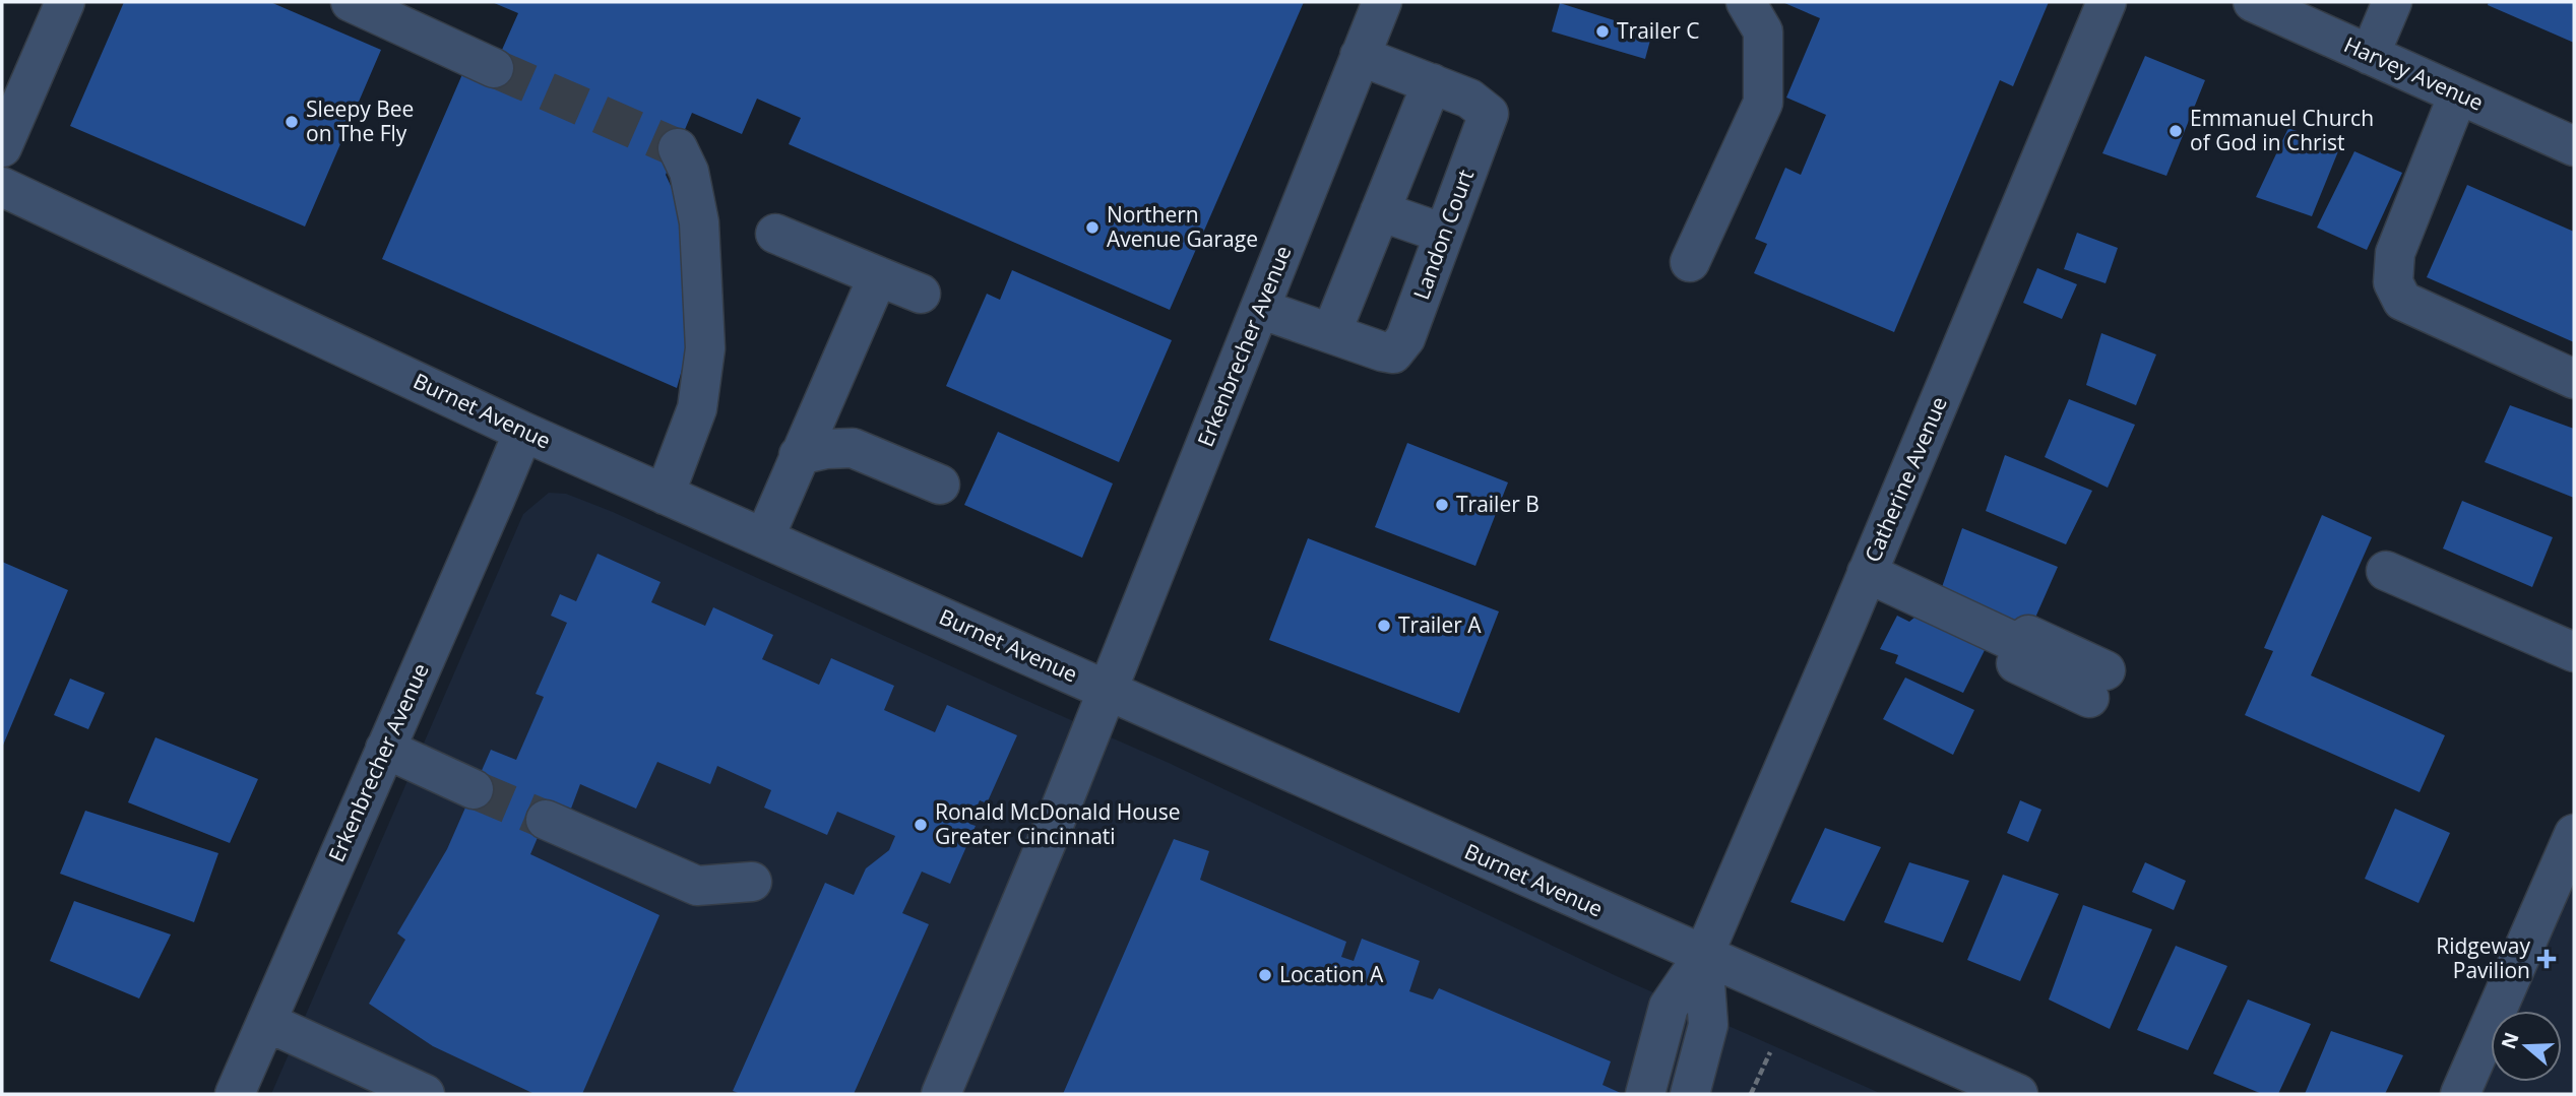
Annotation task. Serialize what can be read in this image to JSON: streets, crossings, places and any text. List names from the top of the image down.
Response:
{
  "streets": {
    "street": [
      "Harvey Avenue",
      "Landon Court",
      "Erkenbrecher Avenue",
      "Burnet Avenue",
      "Catherine Avenue"
    ]
  },
  "crossings": [
    ["Landon Court", "Erkenbrecher Avenue"],
    ["Erkenbrecher Avenue", "Burnet Avenue"],
    ["Burnet Avenue", "Catherine Avenue"]
  ],
  "places": {
    "other": [
      "Trailer C",
      "Sleepy Bee on The Fly",
      "Emmanuel Church of God in Christ",
      "Northern Avenue Garage",
      "Trailer B",
      "Trailer A",
      "Ronald McDonald House Greater Cincinnati",
      "Location A"
    ],
    "health": ["Ridgeway Pavilion"]
  },
  "north": "left"
}
